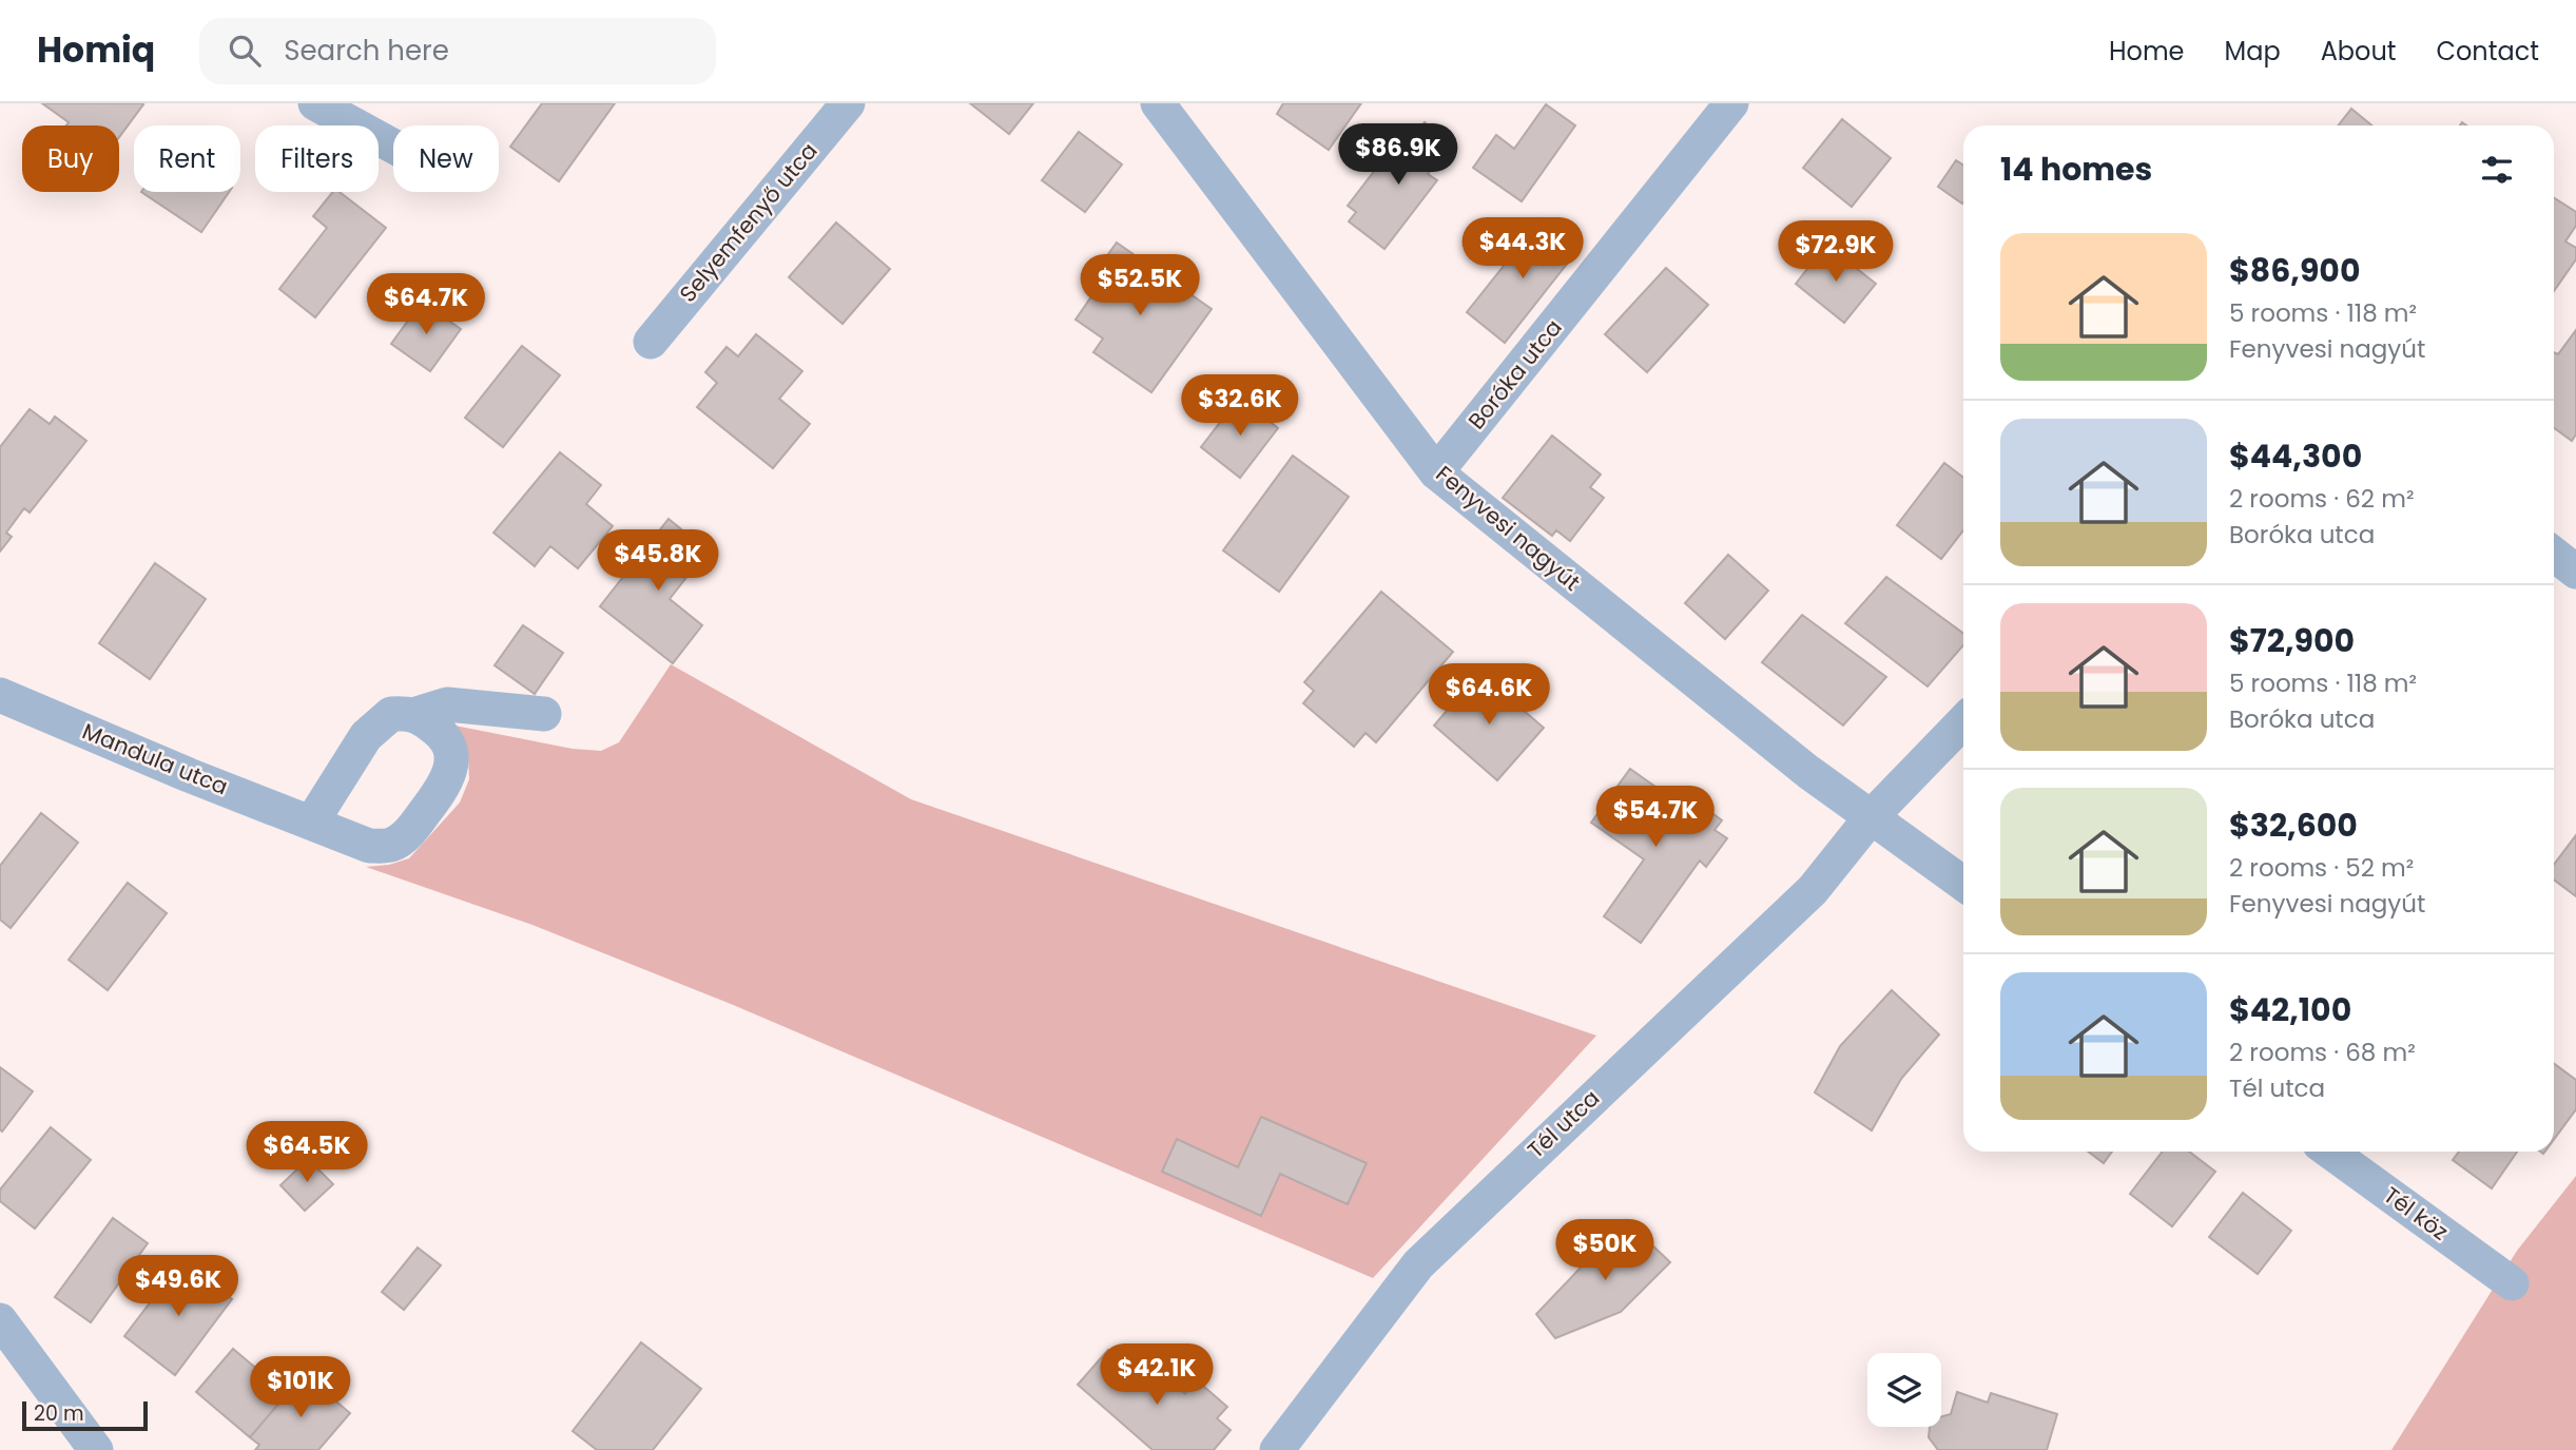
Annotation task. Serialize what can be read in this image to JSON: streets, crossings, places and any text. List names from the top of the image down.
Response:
{
  "streets": {
    "street": [
      "Selyemfenyő utca",
      "Boróka utca",
      "Fenyvesi nagyút",
      "Mandula utca",
      "Tél utca",
      "Tél köz"
    ]
  },
  "crossings": [
    ["Boróka utca", "Fenyvesi nagyút"],
    ["Fenyvesi nagyút", "Tél utca"]
  ],
  "scale_bar": "20 m",
  "page": {
    "header": "Homiq",
    "search": "Search here",
    "nav": [
      "Home",
      "Map",
      "About",
      "Contact"
    ],
    "price": [
      "$86.9K",
      "$44.3K",
      "$72.9K",
      "$52.5K",
      "$64.7K",
      "$32.6K",
      "$45.8K",
      "$64.6K",
      "$54.7K",
      "$64.5K",
      "$50K",
      "$49.6K",
      "$42.1K",
      "$101K"
    ],
    "chip": [
      "Buy",
      "Rent",
      "Filters",
      "New"
    ],
    "heading": "14 homes",
    "list": [
      {
        "name": "$86,900",
        "note": "5 rooms · 118 m² · Fenyvesi nagyút"
      },
      {
        "name": "$44,300",
        "note": "2 rooms · 62 m² · Boróka utca"
      },
      {
        "name": "$72,900",
        "note": "5 rooms · 118 m² · Boróka utca"
      },
      {
        "name": "$32,600",
        "note": "2 rooms · 52 m² · Fenyvesi nagyút"
      },
      {
        "name": "$42,100",
        "note": "2 rooms · 68 m² · Tél utca"
      }
    ],
    "scale": "20 m"
  }
}
